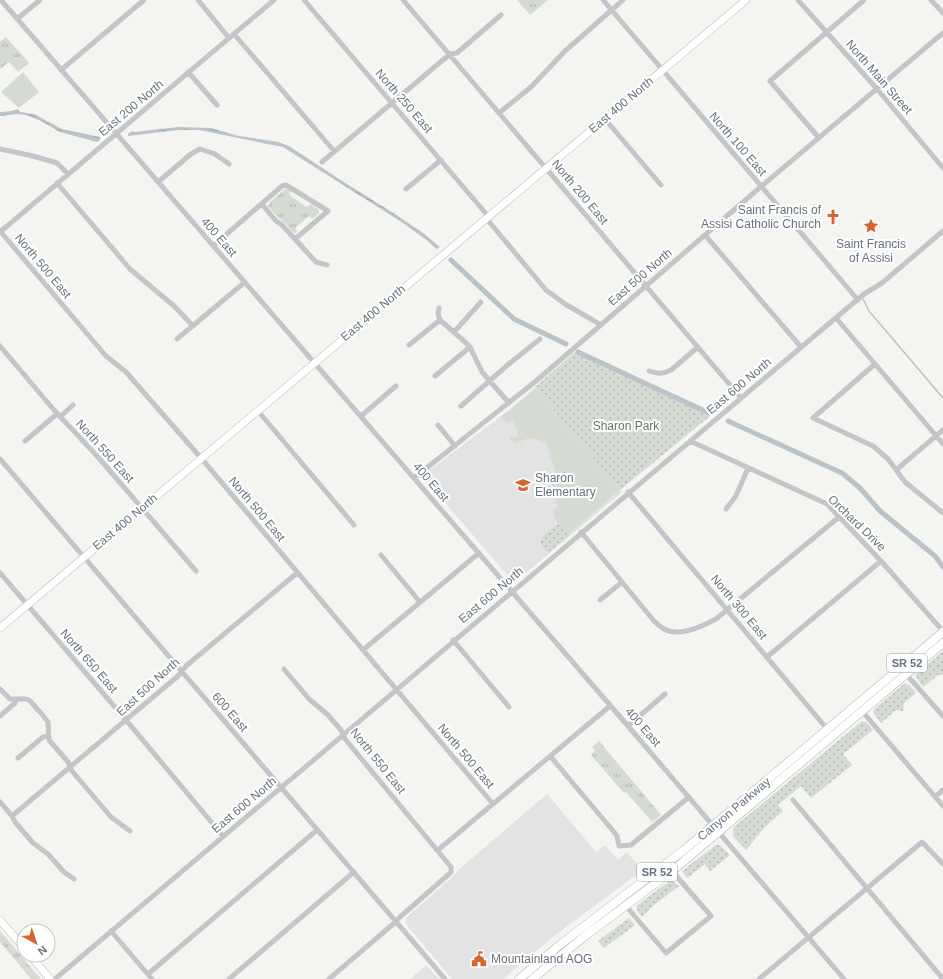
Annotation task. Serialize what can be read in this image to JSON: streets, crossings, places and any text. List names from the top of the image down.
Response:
{
  "streets": {
    "highway": ["SR 52", "Canyon Parkway"],
    "main road": ["East 400 North"],
    "street": [
      "North Main Street",
      "North 250 East",
      "East 200 North",
      "North 100 East",
      "North 200 East",
      "400 East",
      "North 500 East",
      "East 500 North",
      "East 600 North",
      "North 550 East",
      "Orchard Drive",
      "North 300 East",
      "North 650 East",
      "600 East"
    ]
  },
  "crossings": [
    ["North Main Street", "East 500 North"],
    ["North 250 East", "East 400 North"],
    ["North 250 East", "East 500 North"],
    ["East 400 North", "North 100 East"],
    ["East 400 North", "North 200 East"],
    ["East 400 North", "400 East"],
    ["East 400 North", "North 500 East"],
    ["East 400 North", "North 550 East"],
    ["East 400 North", "North 650 East"],
    ["East 400 North", "600 East"],
    ["East 200 North", "400 East"],
    ["East 200 North", "North 500 East"],
    ["North 100 East", "East 500 North"],
    ["North 100 East", "East 600 North"],
    ["North 200 East", "East 500 North"],
    ["North 200 East", "East 600 North"],
    ["400 East", "East 500 North"],
    ["400 East", "East 600 North"],
    ["400 East", "Canyon Parkway"],
    ["North 500 East", "East 500 North"],
    ["North 500 East", "East 600 North"],
    ["East 500 North", "North 650 East"],
    ["East 500 North", "600 East"],
    ["East 600 North", "North 550 East"],
    ["East 600 North", "Orchard Drive"],
    ["East 600 North", "North 300 East"],
    ["East 600 North", "North 650 East"],
    ["East 600 North", "600 East"],
    ["North 550 East", "600 East"],
    ["Orchard Drive", "Canyon Parkway"],
    ["North 300 East", "Canyon Parkway"]
  ],
  "parks": ["Sharon Park"],
  "places": {
    "church": ["Saint Francis of Assisi Catholic Church"],
    "place": ["Saint Francis of Assisi"],
    "school or university": ["Sharon Elementary"],
    "public building": ["Mountainland AOG"]
  },
  "north": "bottom right"
}
